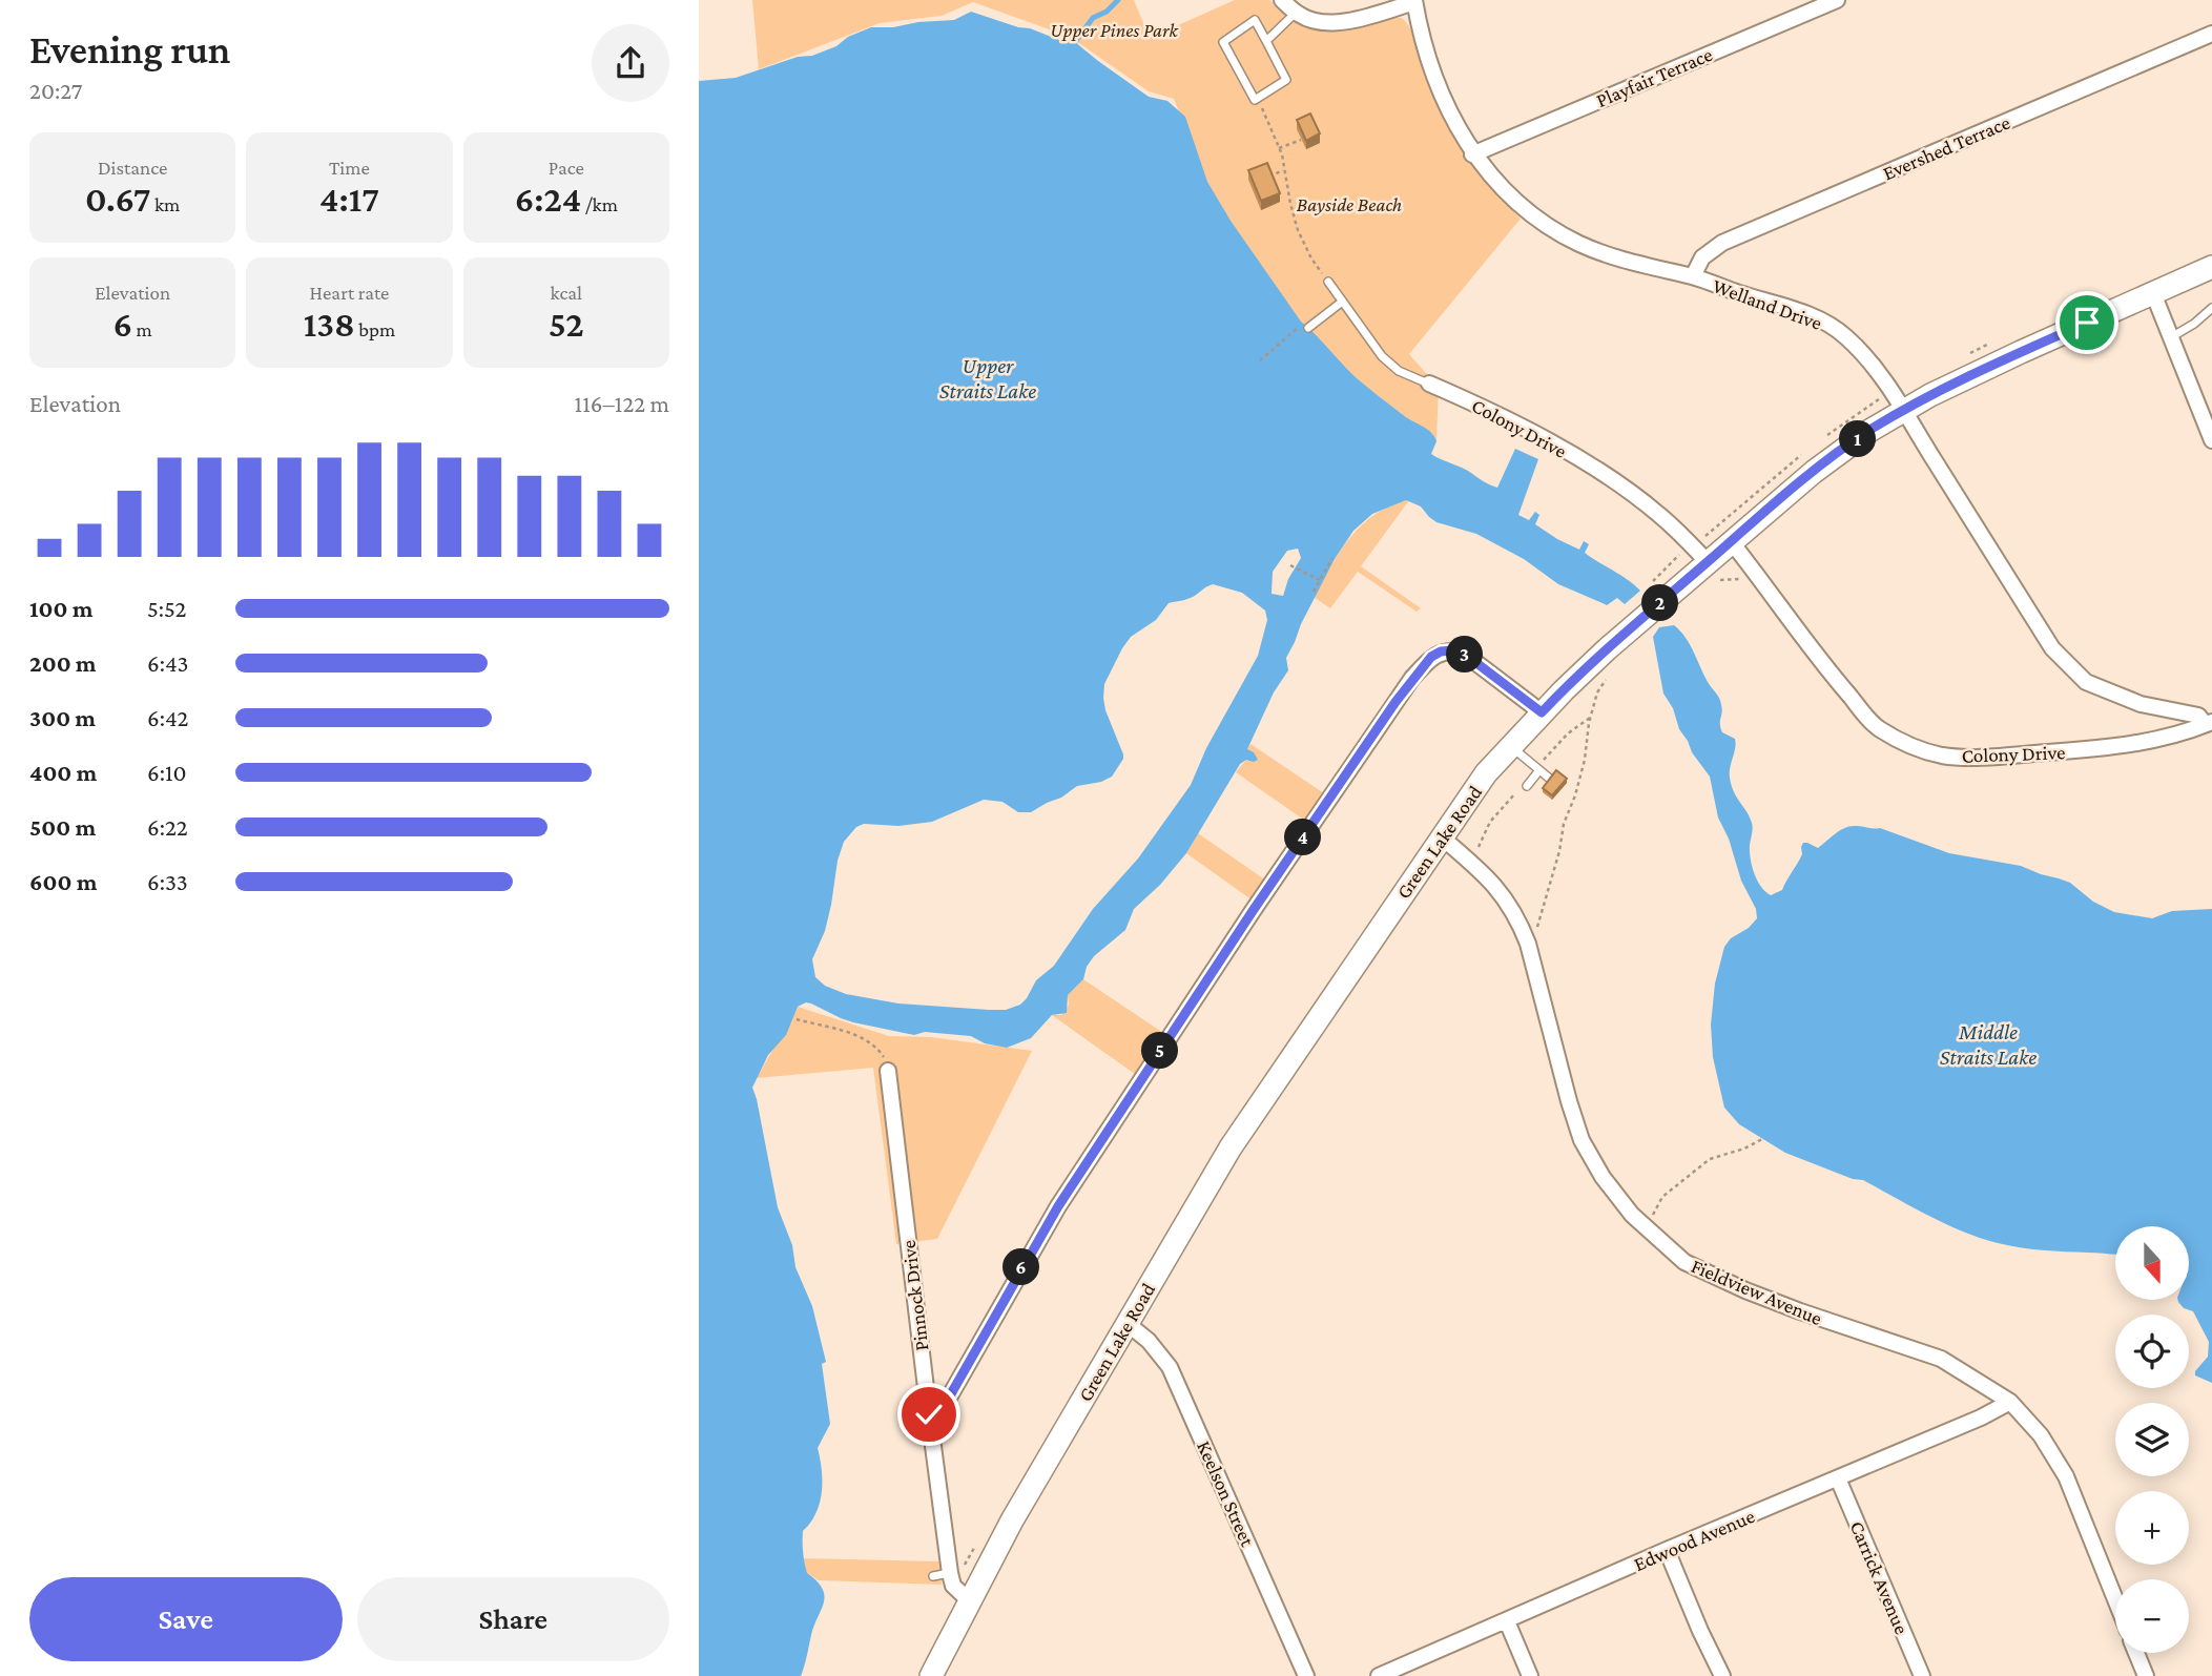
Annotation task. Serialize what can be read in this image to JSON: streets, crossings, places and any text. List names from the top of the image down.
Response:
{
  "streets": {
    "street": [
      "Playfair Terrace",
      "Evershed Terrace",
      "Welland Drive",
      "Colony Drive",
      "Green Lake Road",
      "Fieldview Avenue",
      "Pinnock Drive",
      "Keelson Street",
      "Edwood Avenue",
      "Carrick Avenue"
    ]
  },
  "crossings": [
    ["Playfair Terrace", "Welland Drive"],
    ["Evershed Terrace", "Welland Drive"],
    ["Welland Drive", "Colony Drive"],
    ["Welland Drive", "Green Lake Road"],
    ["Colony Drive", "Green Lake Road"],
    ["Green Lake Road", "Fieldview Avenue"],
    ["Green Lake Road", "Pinnock Drive"],
    ["Green Lake Road", "Keelson Street"],
    ["Fieldview Avenue", "Edwood Avenue"],
    ["Edwood Avenue", "Carrick Avenue"]
  ],
  "water": ["Upper Straits Lake", "Middle Straits Lake"],
  "parks": ["Upper Pines Park", "Bayside Beach"],
  "north": "bottom",
  "page": {
    "heading": ["Evening run", "20:27"],
    "stats": [
      ["Distance", "0.67 km"],
      ["Time", "4:17"],
      ["Pace", "6:24 /km"],
      ["Elevation", "6 m"],
      ["Heart rate", "138 bpm"],
      ["kcal", "52"]
    ],
    "chart": ["Elevation", "116–122 m"],
    "pins": [
      "1",
      "2",
      "3",
      "4",
      "5",
      "6"
    ],
    "list": [
      {
        "name": "100 m",
        "note": "5:52"
      },
      {
        "name": "200 m",
        "note": "6:43"
      },
      {
        "name": "300 m",
        "note": "6:42"
      },
      {
        "name": "400 m",
        "note": "6:10"
      },
      {
        "name": "500 m",
        "note": "6:22"
      },
      {
        "name": "600 m",
        "note": "6:33"
      }
    ],
    "map_buttons": ["+", "−"],
    "buttons": ["Save", "Share"]
  }
}
